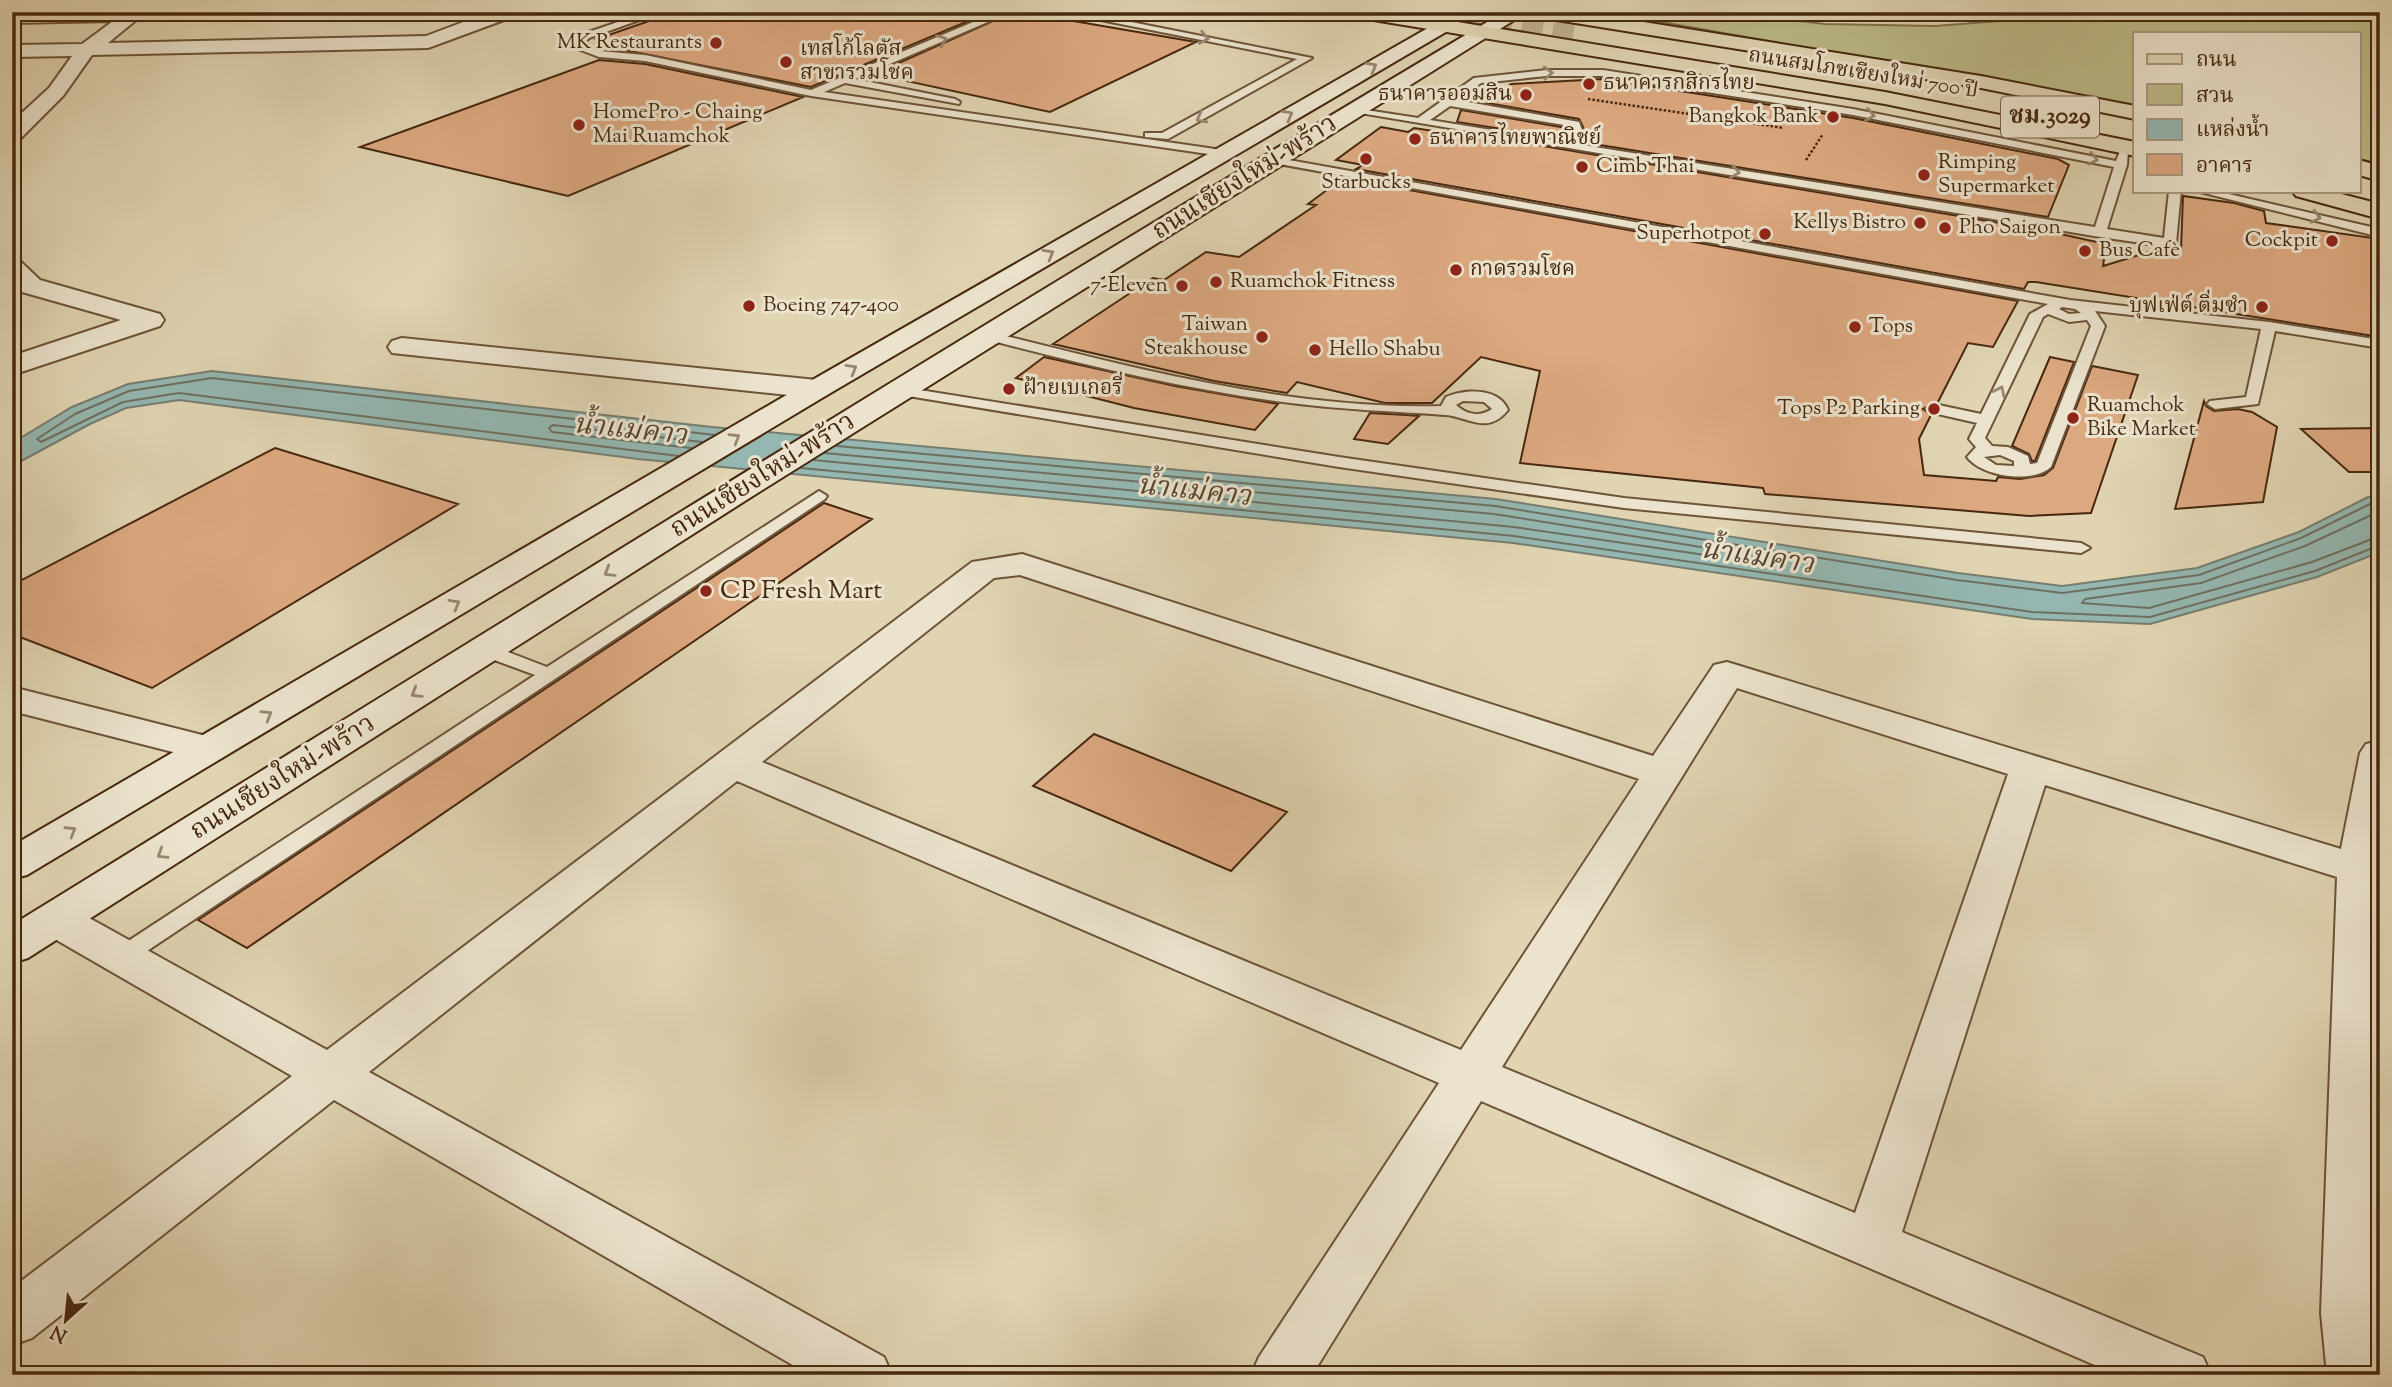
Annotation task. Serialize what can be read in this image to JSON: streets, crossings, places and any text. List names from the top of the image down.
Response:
{
  "streets": {
    "main road": ["ถนนสมโภชเชียงใหม่ 700 ปี", "ชม.3029"],
    "street": ["ถนนเชียงใหม่-พร้าว"]
  },
  "water": ["น้ำแม่คาว"],
  "places": [
    "MK Restaurants",
    "เทสโก้โลตัส สาขารวมโชค",
    "ธนาคารกสิกรไทย",
    "ธนาคารออมสิน",
    "Bangkok Bank",
    "HomePro - Chaing Mai Ruamchok",
    "ธนาคารไทยพาณิชย์",
    "Starbucks",
    "Cimb Thai",
    "Rimping Supermarket",
    "Kellys Bistro",
    "Pho Saigon",
    "Superhotpot",
    "Cockpit",
    "Bus Cafè",
    "กาดรวมโชค",
    "Ruamchok Fitness",
    "7-Eleven",
    "Boeing 747-400",
    "บุฟเฟ่ต์ ติ่มซำ",
    "Tops",
    "Taiwan Steakhouse",
    "Hello Shabu",
    "ฝ้ายเบเกอรี่",
    "Tops P2 Parking",
    "Ruamchok Bike Market",
    "CP Fresh Mart"
  ],
  "legend": [
    "ถนน",
    "สวน",
    "แหล่งน้ำ",
    "อาคาร"
  ],
  "north": "bottom left"
}
